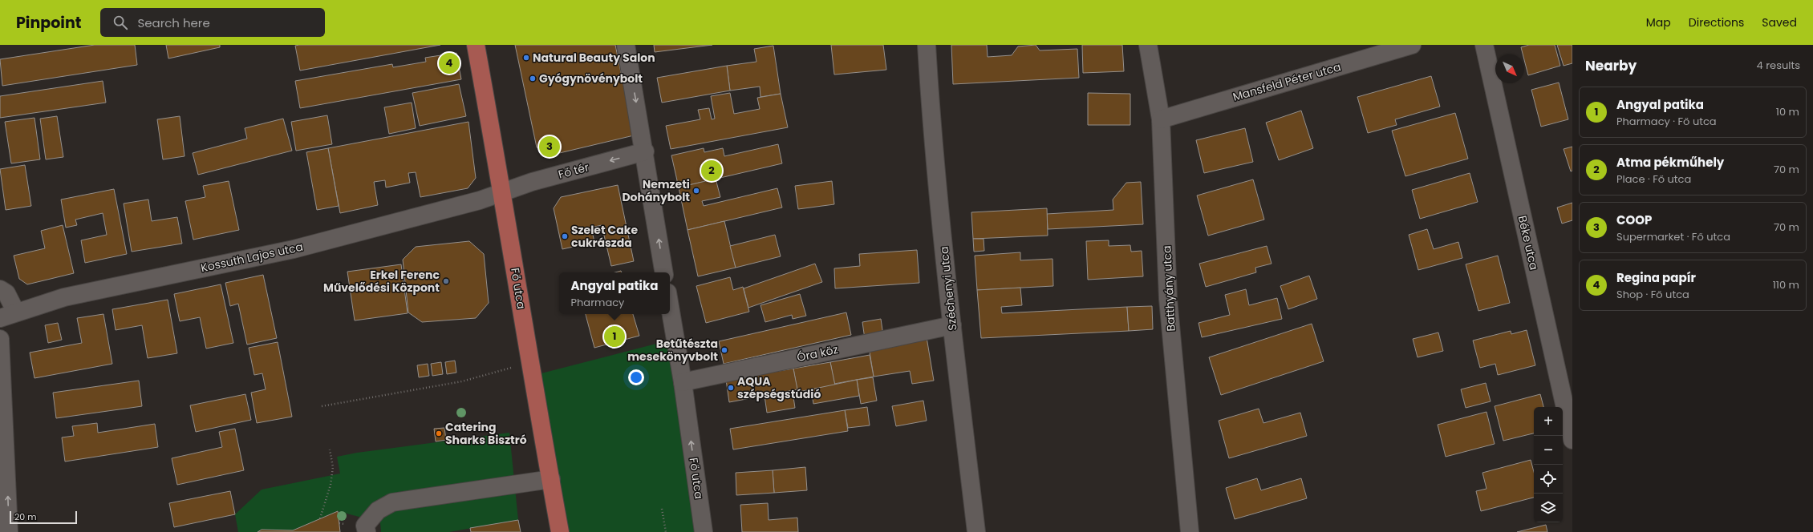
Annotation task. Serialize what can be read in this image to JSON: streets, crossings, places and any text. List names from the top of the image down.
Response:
{
  "streets": {
    "main road": ["Fő utca"],
    "street": [
      "Mansfeld Péter utca",
      "Fő tér",
      "Béke utca",
      "Kossuth Lajos utca",
      "Széchenyi utca",
      "Batthyány utca",
      "Óra köz"
    ]
  },
  "crossings": [
    ["Mansfeld Péter utca", "Batthyány utca"],
    ["Fő tér", "Kossuth Lajos utca"],
    ["Fő tér", "Fő utca"],
    ["Kossuth Lajos utca", "Fő utca"],
    ["Fő utca", "Óra köz"],
    ["Széchenyi utca", "Óra köz"]
  ],
  "one_way": ["Fő tér"],
  "places": [
    "Natural Beauty Salon",
    "Gyógynövénybolt",
    "Nemzeti Dohánybolt",
    "Szelet Cake cukrászda",
    "Erkel Ferenc Művelődési Központ",
    "Betűtészta mesekönyvbolt",
    "AQUA szépségstúdió",
    "Catering Sharks Bisztró"
  ],
  "scale_bar": "20 m",
  "north": "bottom right",
  "page": {
    "header": "Pinpoint",
    "search": "Search here",
    "nav": ["Map", "Directions", "Saved"],
    "heading": ["Nearby", "4 results"],
    "pins": [
      "4",
      "3",
      "2",
      "1"
    ],
    "list": [
      {
        "mark": "1",
        "name": "Angyal patika",
        "note": "Pharmacy · Fő utca",
        "value": "10 m"
      },
      {
        "mark": "2",
        "name": "Atma pékműhely",
        "note": "Place · Fő utca",
        "value": "70 m"
      },
      {
        "mark": "3",
        "name": "COOP",
        "note": "Supermarket · Fő utca",
        "value": "70 m"
      },
      {
        "mark": "4",
        "name": "Regina papír",
        "note": "Shop · Fő utca",
        "value": "110 m"
      }
    ],
    "popup": ["Angyal patika", "Pharmacy"],
    "map_buttons": ["+", "−"],
    "scale": "20 m"
  }
}
